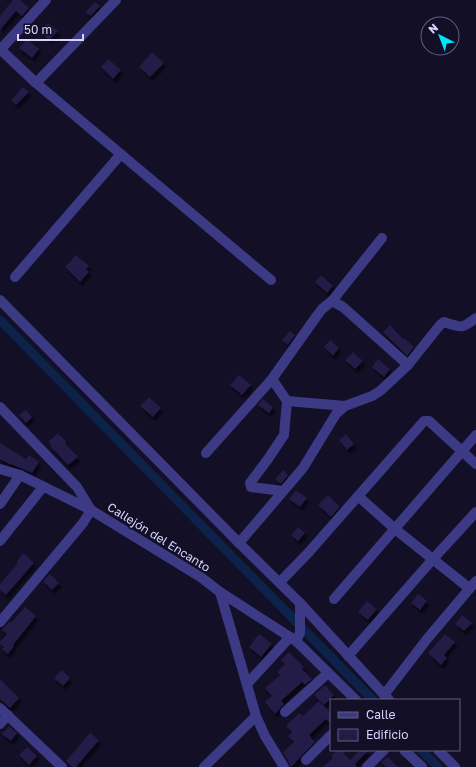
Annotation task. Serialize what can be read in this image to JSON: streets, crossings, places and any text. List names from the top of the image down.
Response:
{
  "streets": {
    "street": ["Callejón del Encanto"]
  },
  "legend": ["Calle", "Edificio"],
  "scale_bar": "50 m",
  "north": "top left"
}
